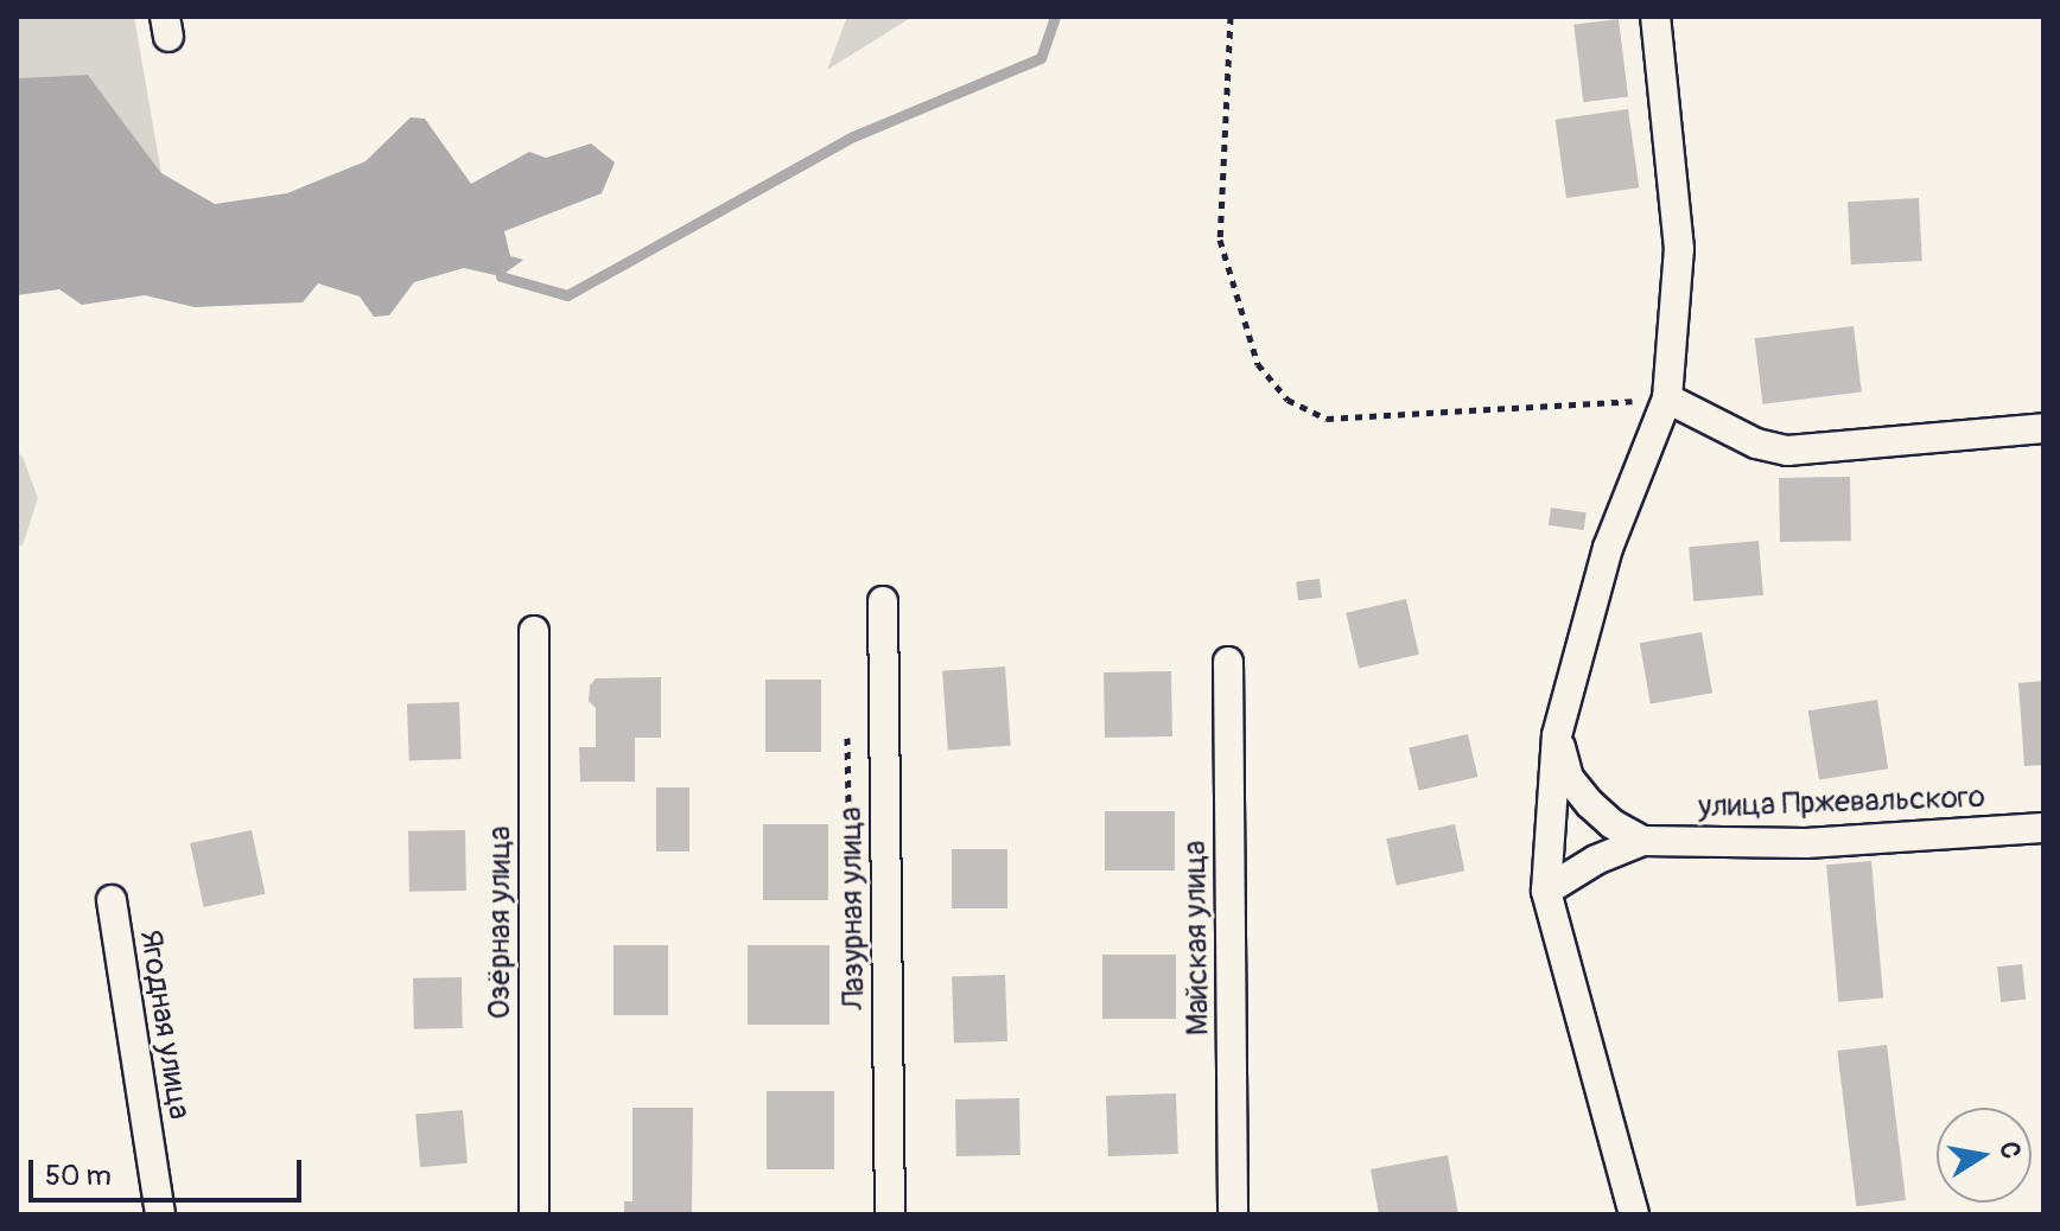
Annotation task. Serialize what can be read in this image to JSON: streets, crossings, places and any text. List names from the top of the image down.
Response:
{
  "streets": {
    "street": [
      "улица Пржевальского",
      "Лазурная улица",
      "Озёрная улица",
      "Майская улица",
      "Ягодная улица"
    ]
  },
  "scale_bar": "50 m",
  "north": "right"
}
